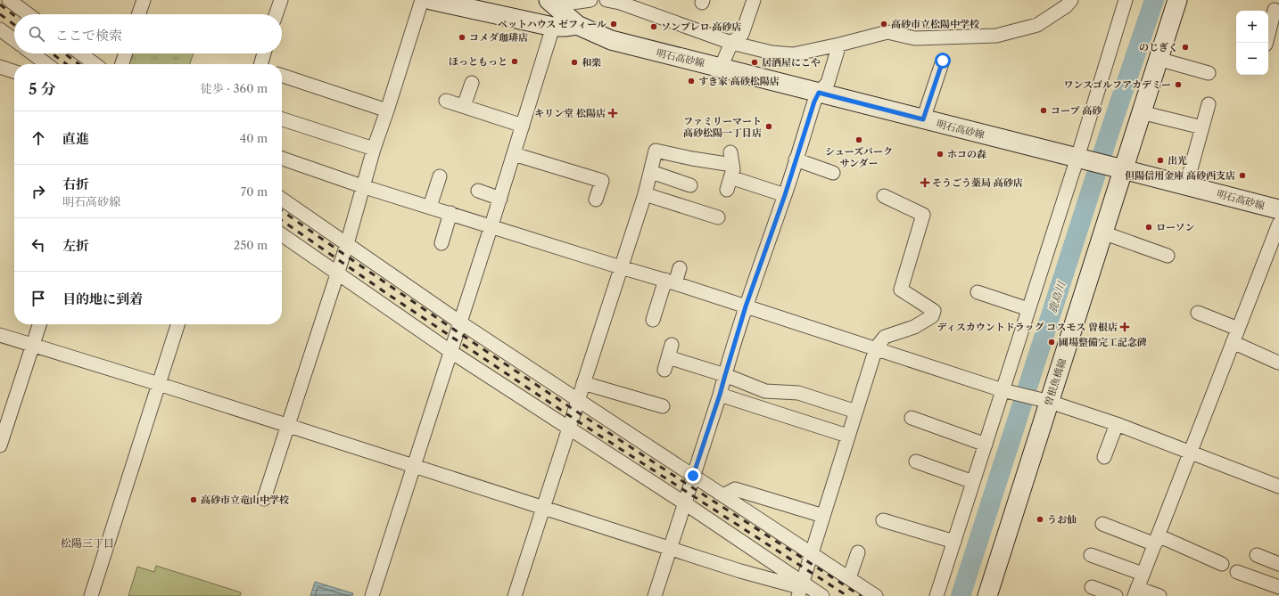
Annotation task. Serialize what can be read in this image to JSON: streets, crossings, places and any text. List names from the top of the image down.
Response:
{
  "streets": {
    "main road": ["明石高砂線", "曽根魚橋線"]
  },
  "crossings": [
    ["明石高砂線", "曽根魚橋線"]
  ],
  "districts": ["松陽三丁目"],
  "water": ["鹿島川"],
  "places": {
    "other": [
      "ペットハウス ゼフィール",
      "高砂市立松陽中学校",
      "ソンブレロ 高砂店",
      "コメダ珈琲店",
      "のじぎく",
      "ほっともっと",
      "和楽",
      "居酒屋にこや",
      "すき家 高砂松陽店",
      "ワンスゴルフアカデミー",
      "コープ 高砂",
      "ファミリーマート 高砂松陽一丁目店",
      "シューズパーク サンダー",
      "ホコの森",
      "出光",
      "但陽信用金庫 高砂西支店",
      "ローソン",
      "圃場整備完工記念碑",
      "高砂市立竜山中学校",
      "うお仙"
    ],
    "health": ["キリン堂 松陽店", "そうごう薬局 高砂店", "ディスカウントドラッグ コスモス 曽根店"]
  },
  "page": {
    "map_buttons": ["+", "−"],
    "search": "ここで検索",
    "heading": ["5 分", "徒歩 · 360 m"],
    "list": [
      ["直進", "40 m"],
      ["右折", "明石高砂線", "70 m"],
      ["左折", "250 m"],
      "目的地に到着"
    ]
  }
}
